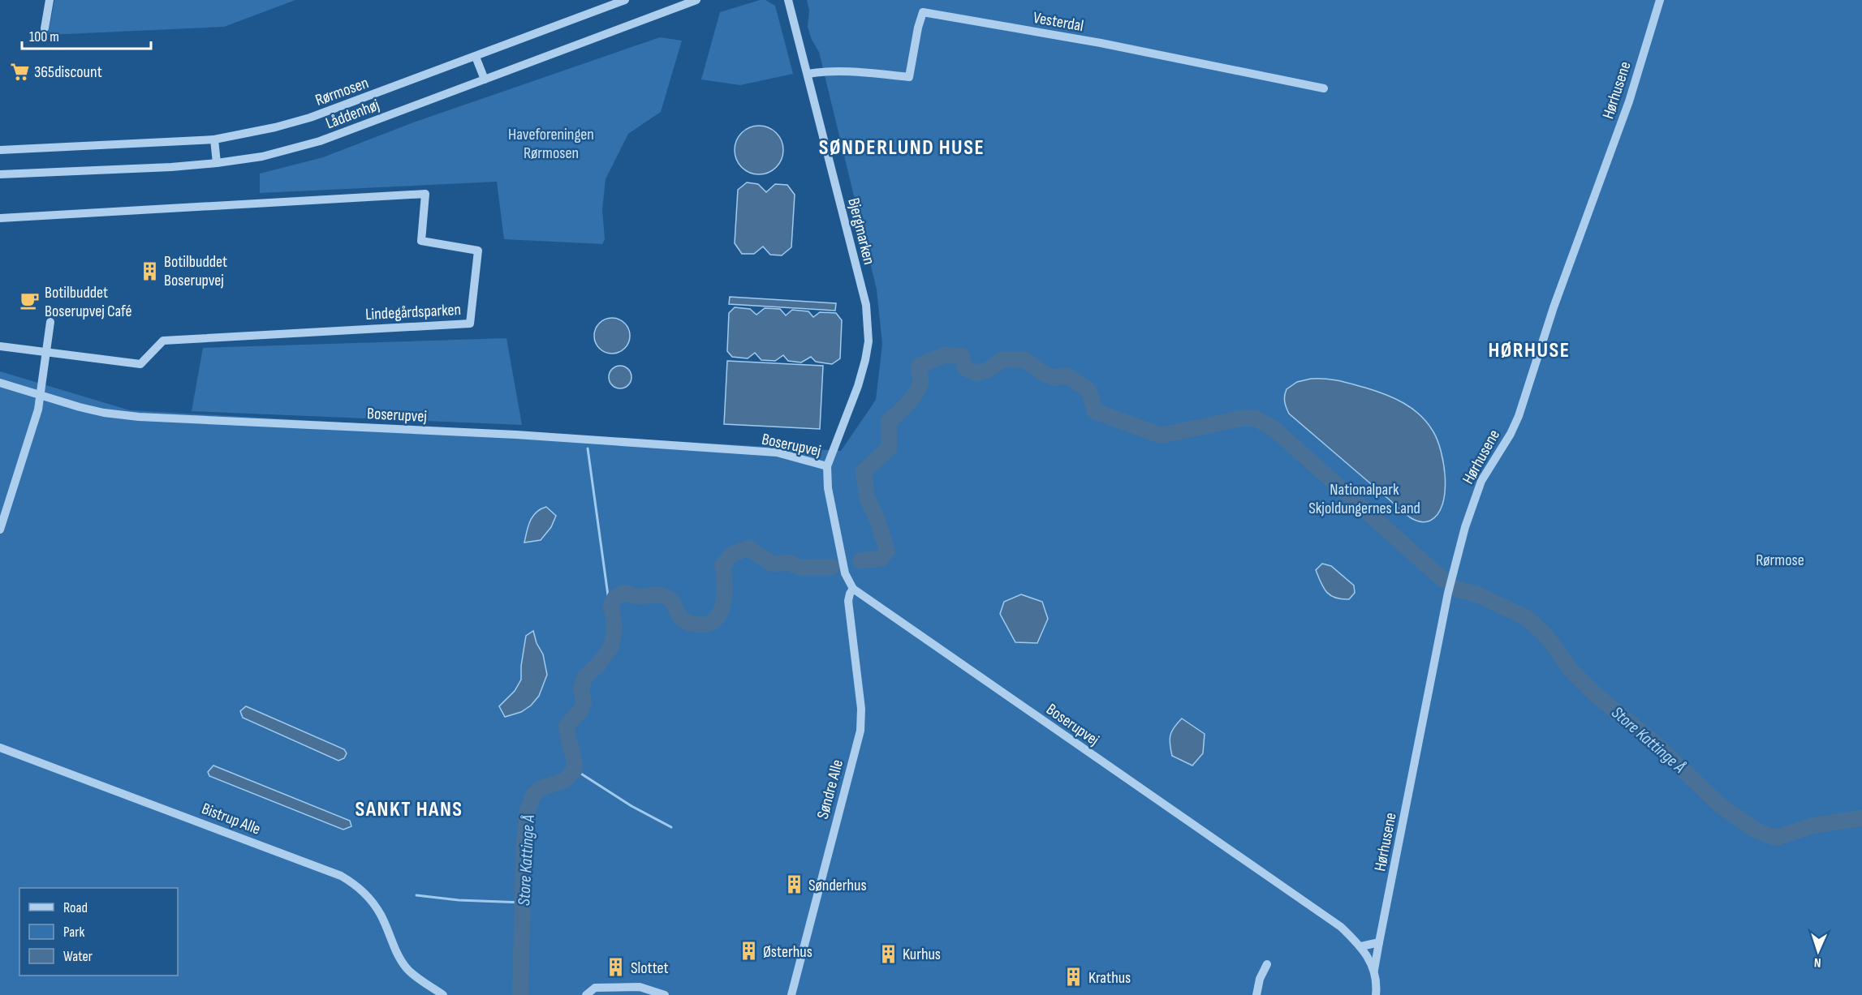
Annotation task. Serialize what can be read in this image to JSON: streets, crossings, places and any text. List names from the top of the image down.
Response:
{
  "streets": {
    "street": [
      "Vesterdal",
      "Hørhusene",
      "Rørmosen",
      "Låddenhøj",
      "Bjergmarken",
      "Lindegårdsparken",
      "Boserupvej",
      "Søndre Alle",
      "Bistrup Alle"
    ]
  },
  "crossings": [
    ["Vesterdal", "Bjergmarken"],
    ["Hørhusene", "Boserupvej"],
    ["Bjergmarken", "Boserupvej"],
    ["Boserupvej", "Søndre Alle"]
  ],
  "districts": ["SØNDERLUND HUSE", "HØRHUSE", "SANKT HANS"],
  "water": ["Store Kattinge Å"],
  "parks": ["Haveforeningen Rørmosen", "Nationalpark Skjoldungernes Land", "Rørmose"],
  "places": {
    "supermarket": ["365discount"],
    "building": [
      "Botilbuddet Boserupvej",
      "Sønderhus",
      "Østerhus",
      "Kurhus",
      "Slottet",
      "Krathus"
    ],
    "cafe": ["Botilbuddet Boserupvej Café"]
  },
  "legend": ["Road", "Park", "Water"],
  "scale_bar": "100 m",
  "north": "bottom"
}
